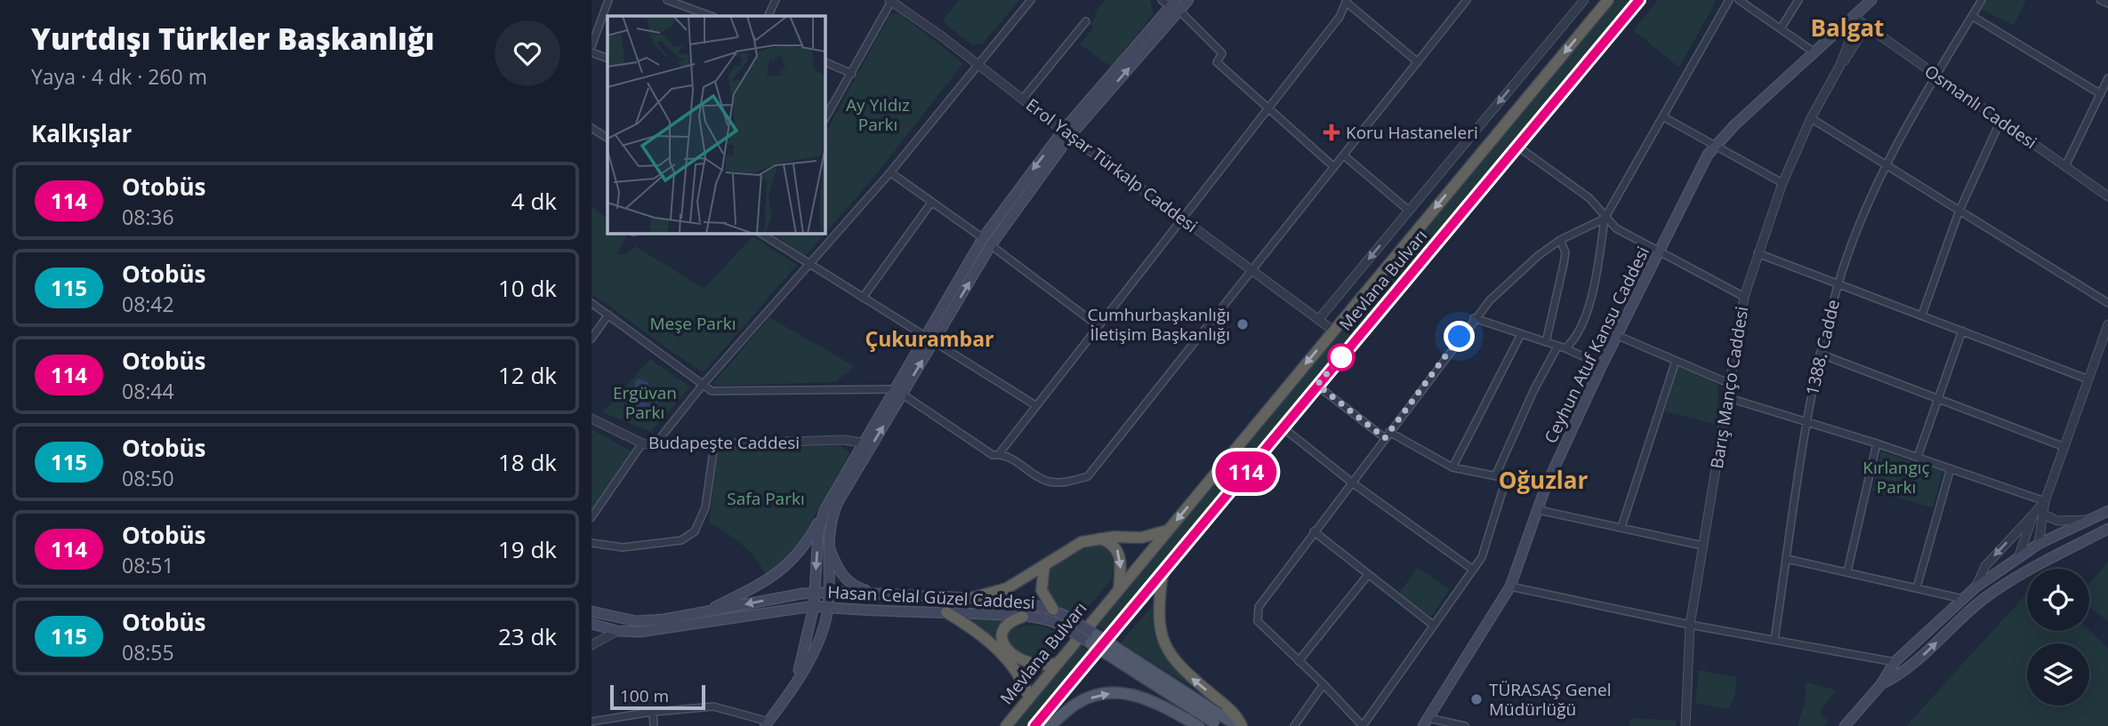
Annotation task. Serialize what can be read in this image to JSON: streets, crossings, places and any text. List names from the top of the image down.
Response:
{
  "streets": {
    "highway": ["Mevlana Bulvarı"],
    "main road": ["Ceyhun Atuf Kansu Caddesi", "Hasan Celal Güzel Caddesi"],
    "street": [
      "Osmanlı Caddesi",
      "Erol Yaşar Türkalp Caddesi",
      "1388. Cadde",
      "Barış Manço Caddesi",
      "Budapeşte Caddesi"
    ]
  },
  "crossings": [
    ["Osmanlı Caddesi", "Ceyhun Atuf Kansu Caddesi"],
    ["Osmanlı Caddesi", "1388. Cadde"],
    ["Osmanlı Caddesi", "Barış Manço Caddesi"],
    ["Erol Yaşar Türkalp Caddesi", "Mevlana Bulvarı"],
    ["Ceyhun Atuf Kansu Caddesi", "Barış Manço Caddesi"]
  ],
  "one_way": ["Mevlana Bulvarı"],
  "districts": ["Balgat", "Çukurambar", "Oğuzlar"],
  "parks": [
    "Ay Yıldız Parkı",
    "Meşe Parkı",
    "Ergüvan Parkı",
    "Kırlangıç Parkı",
    "Safa Parkı"
  ],
  "places": {
    "health": ["Koru Hastaneleri"],
    "other": ["Cumhurbaşkanlığı İletişim Başkanlığı", "TÜRASAŞ Genel Müdürlüğü"]
  },
  "lines": ["bus line 114"],
  "scale_bar": "100 m",
  "page": {
    "heading": [
      ["Yurtdışı Türkler Başkanlığı", "Yaya · 4 dk · 260 m"],
      "Kalkışlar"
    ],
    "on_map": "114",
    "list": [
      {
        "mark": "114",
        "name": "Otobüs",
        "note": "08:36",
        "value": "4 dk"
      },
      {
        "mark": "115",
        "name": "Otobüs",
        "note": "08:42",
        "value": "10 dk"
      },
      {
        "mark": "114",
        "name": "Otobüs",
        "note": "08:44",
        "value": "12 dk"
      },
      {
        "mark": "115",
        "name": "Otobüs",
        "note": "08:50",
        "value": "18 dk"
      },
      {
        "mark": "114",
        "name": "Otobüs",
        "note": "08:51",
        "value": "19 dk"
      },
      {
        "mark": "115",
        "name": "Otobüs",
        "note": "08:55",
        "value": "23 dk"
      }
    ],
    "scale": "100 m"
  }
}
